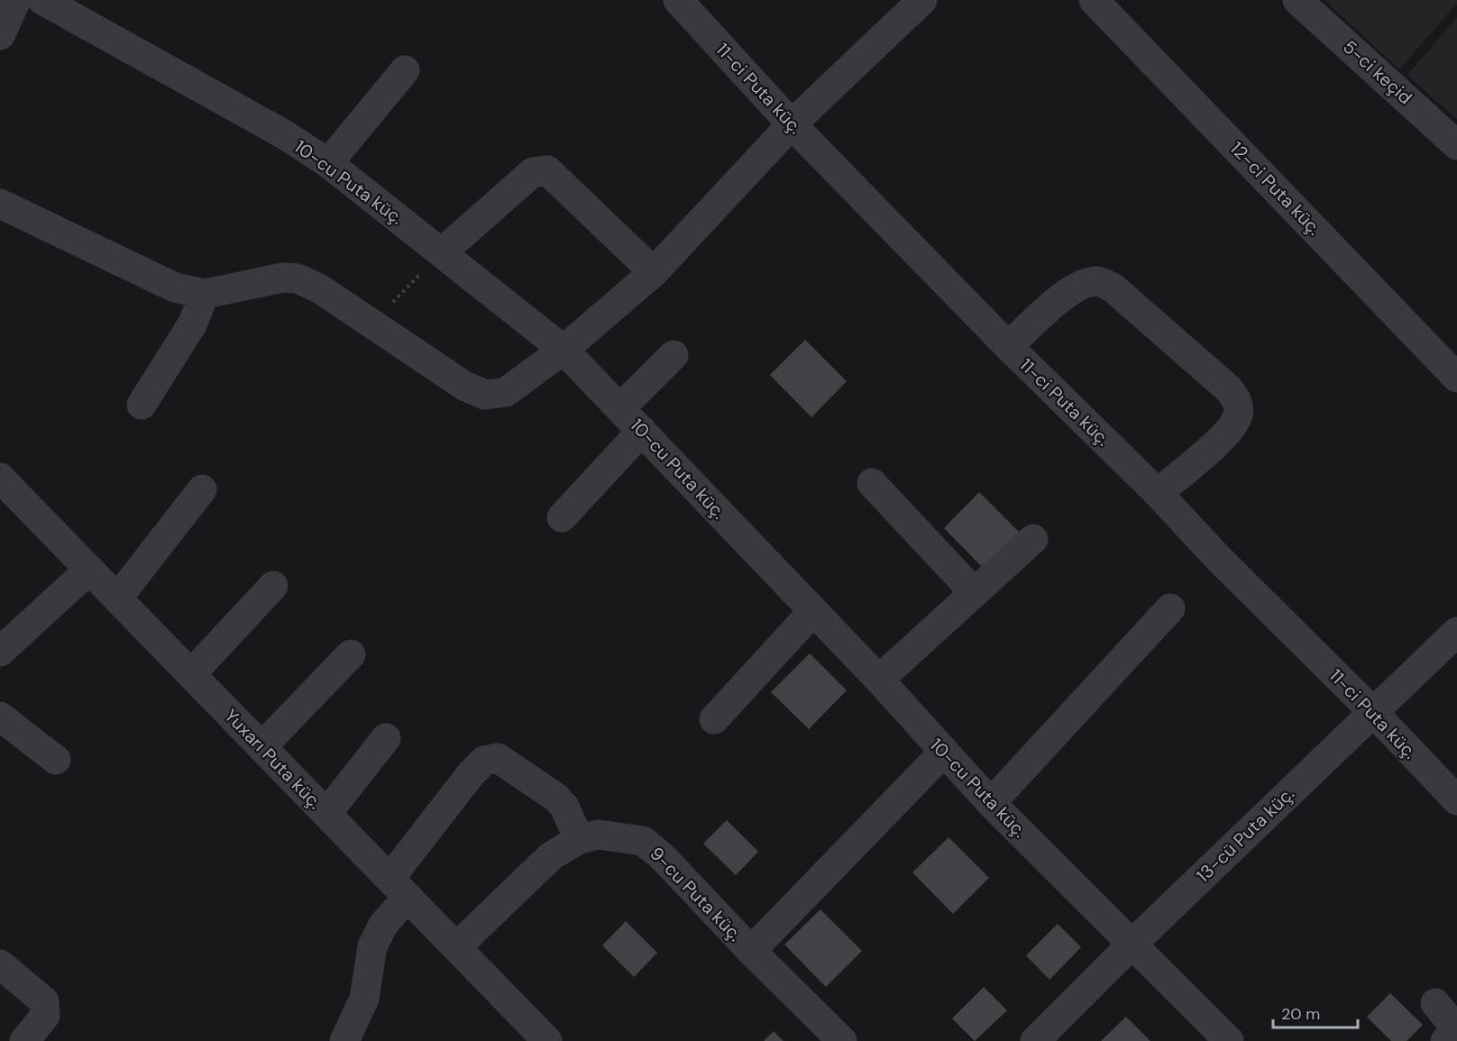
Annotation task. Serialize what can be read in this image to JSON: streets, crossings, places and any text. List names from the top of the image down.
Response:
{
  "streets": {
    "street": [
      "5-ci keçid",
      "11-ci Puta küç.",
      "10-cu Puta küç.",
      "12-ci Puta küç.",
      "Yuxarı Puta küç.",
      "13-cü Puta küç.",
      "9-cu Puta küç."
    ]
  },
  "crossings": [
    ["11-ci Puta küç.", "13-cü Puta küç."],
    ["10-cu Puta küç.", "13-cü Puta küç."],
    ["Yuxarı Puta küç.", "9-cu Puta küç."]
  ],
  "scale_bar": "20 m"
}
